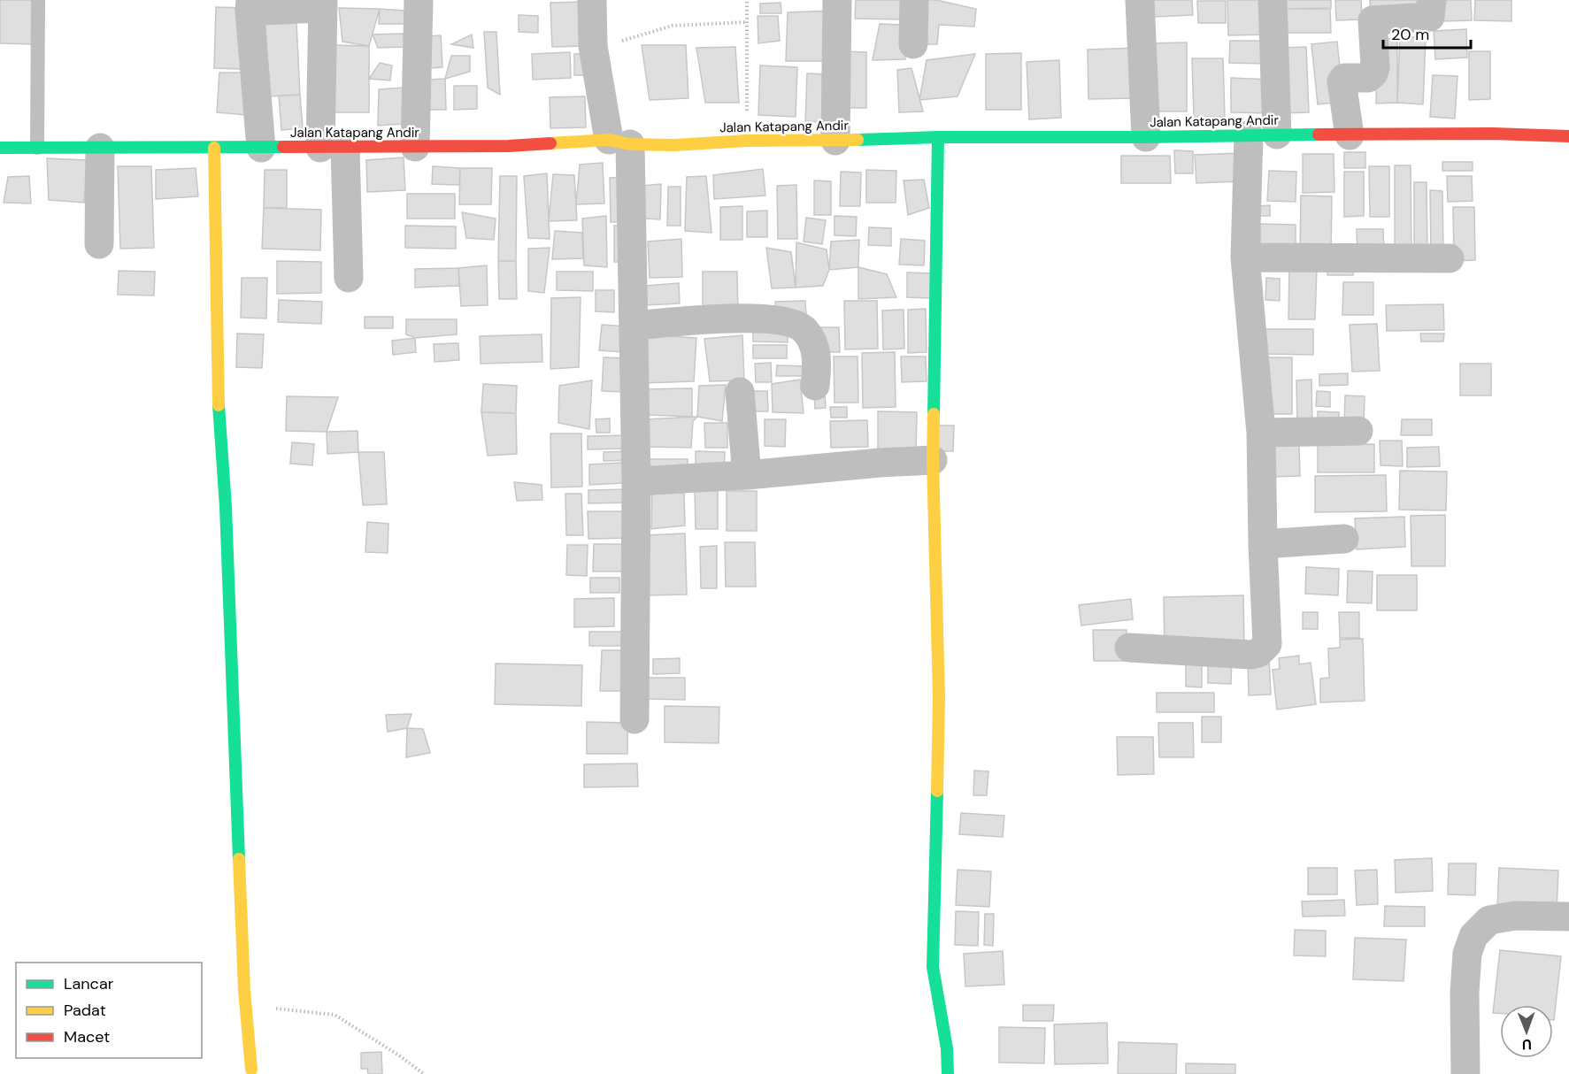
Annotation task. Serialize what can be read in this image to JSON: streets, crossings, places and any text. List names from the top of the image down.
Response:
{
  "streets": {
    "street": ["Jalan Katapang Andir"]
  },
  "legend": ["Lancar", "Padat", "Macet"],
  "scale_bar": "20 m",
  "north": "bottom"
}
